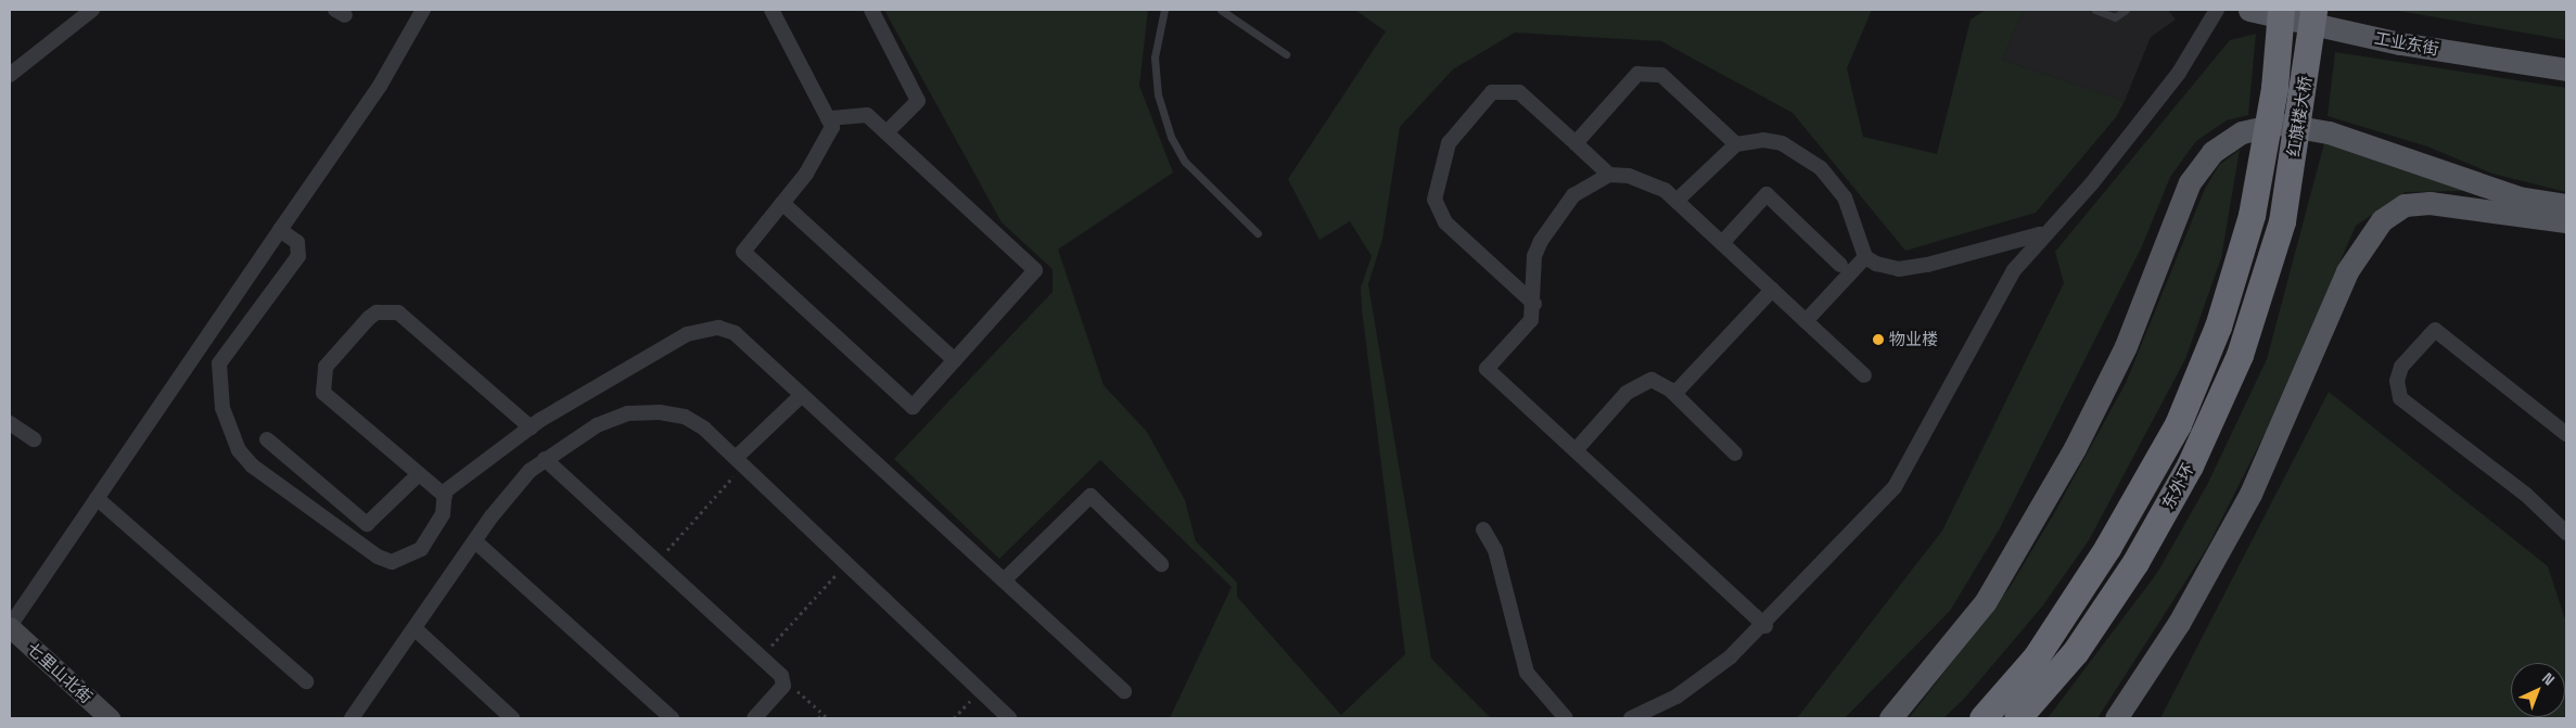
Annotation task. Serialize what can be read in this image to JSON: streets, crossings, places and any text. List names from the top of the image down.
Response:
{
  "streets": {
    "highway": ["红旗楼大桥", "东外环"],
    "main road": ["工业东街"],
    "street": ["七里山北街"]
  },
  "crossings": [
    ["红旗楼大桥", "东外环"]
  ],
  "places": ["物业楼"],
  "north": "top right"
}
